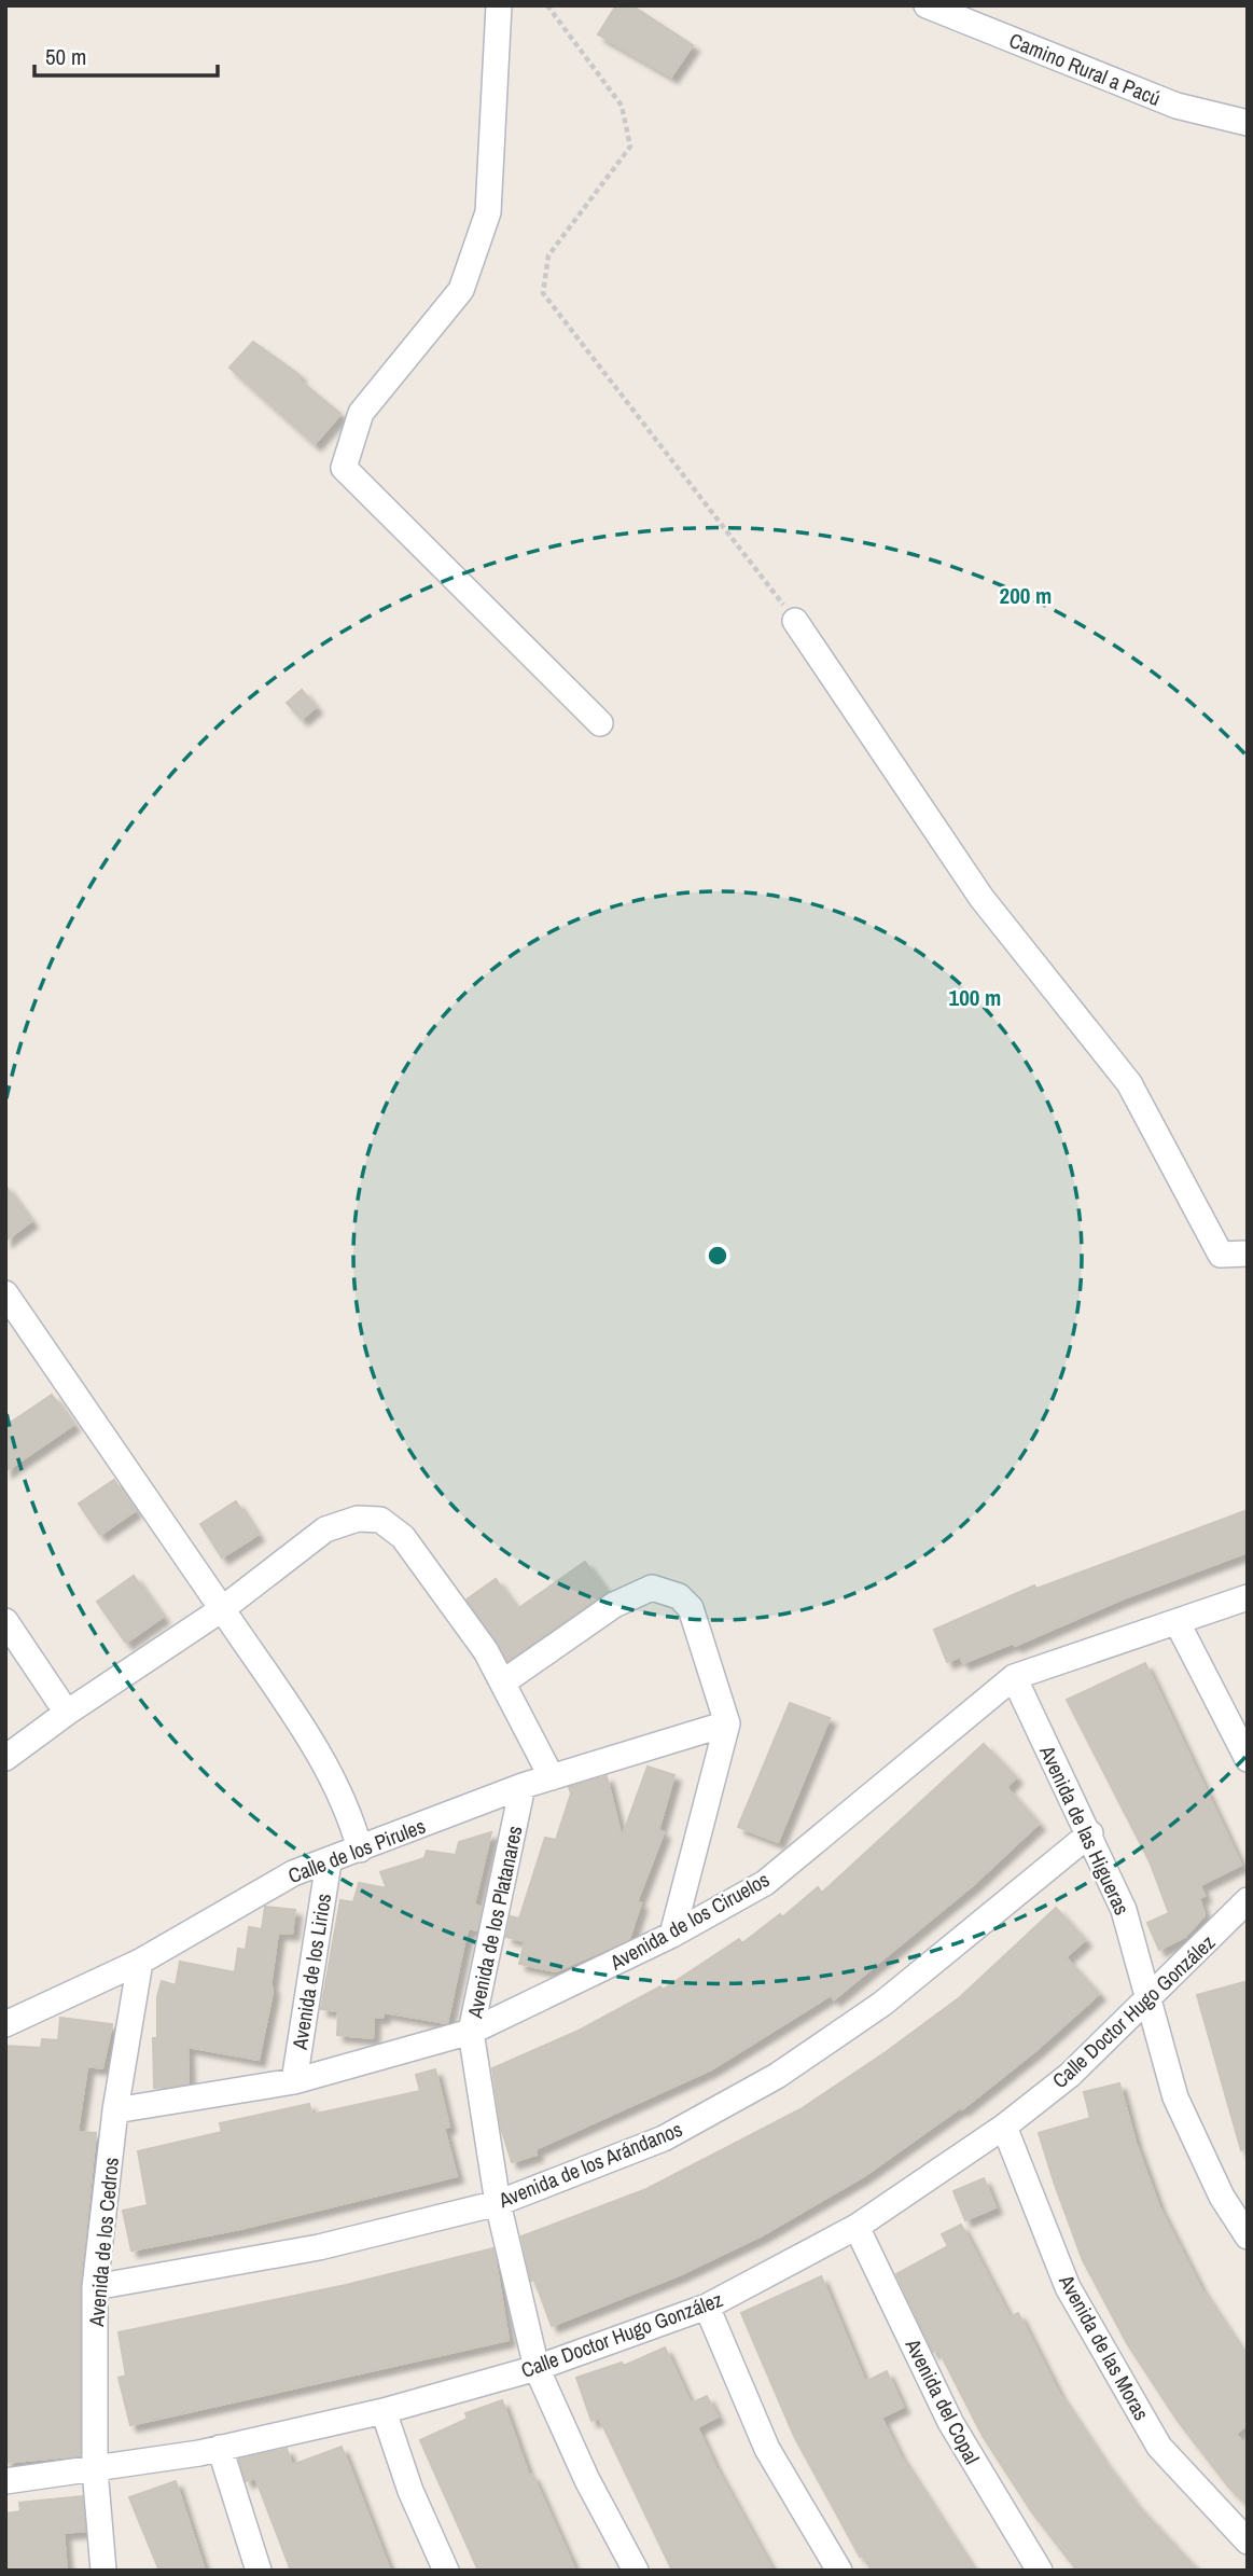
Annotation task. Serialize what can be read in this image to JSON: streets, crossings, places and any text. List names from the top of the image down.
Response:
{
  "streets": {
    "street": [
      "Camino Rural a Pacú",
      "Avenida de las Higueras",
      "Calle de los Pirules",
      "Avenida de los Ciruelos",
      "Avenida de los Platanares",
      "Avenida de los Lirios",
      "Calle Doctor Hugo González",
      "Avenida de los Arándanos",
      "Avenida de los Cedros",
      "Avenida de las Moras",
      "Avenida del Copal"
    ]
  },
  "crossings": [
    ["Avenida de las Higueras", "Avenida de los Ciruelos"],
    ["Avenida de las Higueras", "Calle Doctor Hugo González"],
    ["Avenida de las Higueras", "Avenida de los Arándanos"],
    ["Calle de los Pirules", "Avenida de los Platanares"],
    ["Calle de los Pirules", "Avenida de los Lirios"],
    ["Calle de los Pirules", "Avenida de los Cedros"],
    ["Avenida de los Ciruelos", "Avenida de los Platanares"],
    ["Avenida de los Ciruelos", "Avenida de los Lirios"],
    ["Avenida de los Ciruelos", "Avenida de los Cedros"],
    ["Avenida de los Platanares", "Calle Doctor Hugo González"],
    ["Avenida de los Platanares", "Avenida de los Arándanos"],
    ["Calle Doctor Hugo González", "Avenida de los Cedros"],
    ["Calle Doctor Hugo González", "Avenida de las Moras"],
    ["Calle Doctor Hugo González", "Avenida del Copal"],
    ["Avenida de los Arándanos", "Avenida de los Cedros"]
  ],
  "scale_bar": "50 m",
  "rings": ["200 m", "100 m"]
}
